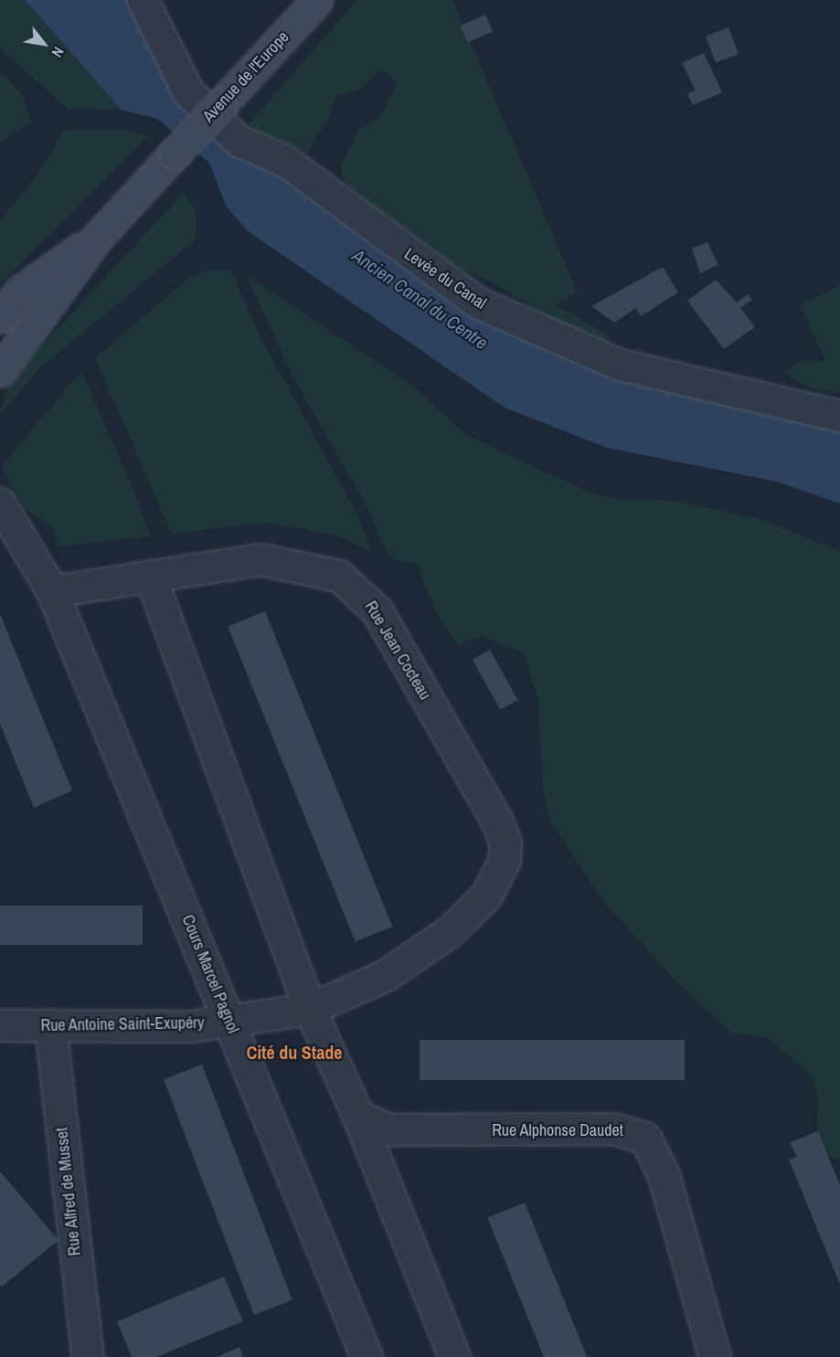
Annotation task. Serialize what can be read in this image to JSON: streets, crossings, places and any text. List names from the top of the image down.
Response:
{
  "streets": {
    "main road": ["Avenue de l'Europe"],
    "street": [
      "Levée du Canal",
      "Rue Jean Cocteau",
      "Cours Marcel Pagnol",
      "Rue Antoine Saint-Exupéry",
      "Rue Alphonse Daudet",
      "Rue Alfred de Musset"
    ]
  },
  "crossings": [
    ["Rue Jean Cocteau", "Cours Marcel Pagnol"],
    ["Rue Jean Cocteau", "Rue Antoine Saint-Exupéry"],
    ["Cours Marcel Pagnol", "Rue Antoine Saint-Exupéry"],
    ["Rue Antoine Saint-Exupéry", "Rue Alfred de Musset"]
  ],
  "districts": ["Cité du Stade"],
  "water": ["Ancien Canal du Centre"],
  "north": "bottom right"
}
